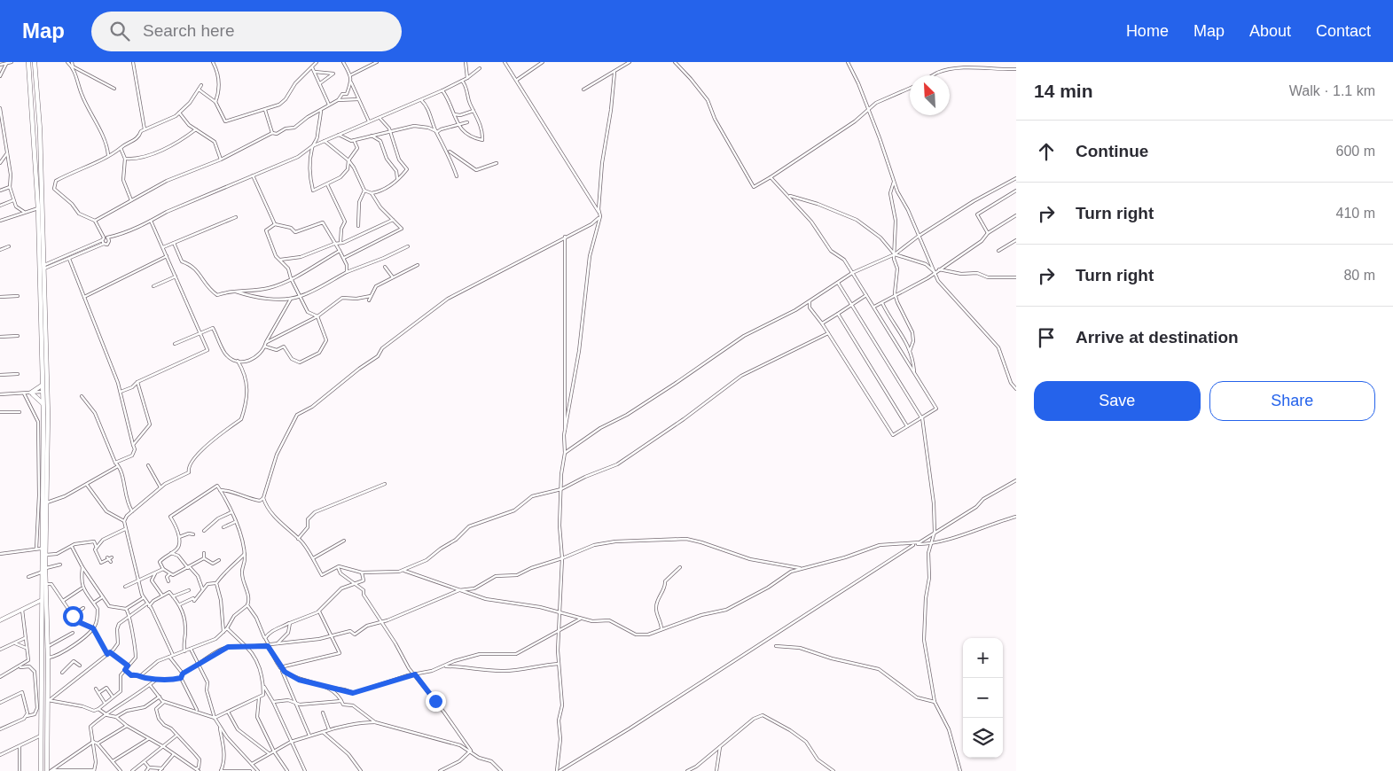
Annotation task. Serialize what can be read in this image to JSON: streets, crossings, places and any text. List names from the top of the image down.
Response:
{
  "north": "top left",
  "page": {
    "header": "Map",
    "search": "Search here",
    "nav": [
      "Home",
      "Map",
      "About",
      "Contact"
    ],
    "heading": ["14 min", "Walk · 1.1 km"],
    "list": [
      ["Continue", "600 m"],
      ["Turn right", "410 m"],
      ["Turn right", "80 m"],
      "Arrive at destination"
    ],
    "buttons": ["Save", "Share"],
    "map_buttons": ["+", "−"]
  }
}
